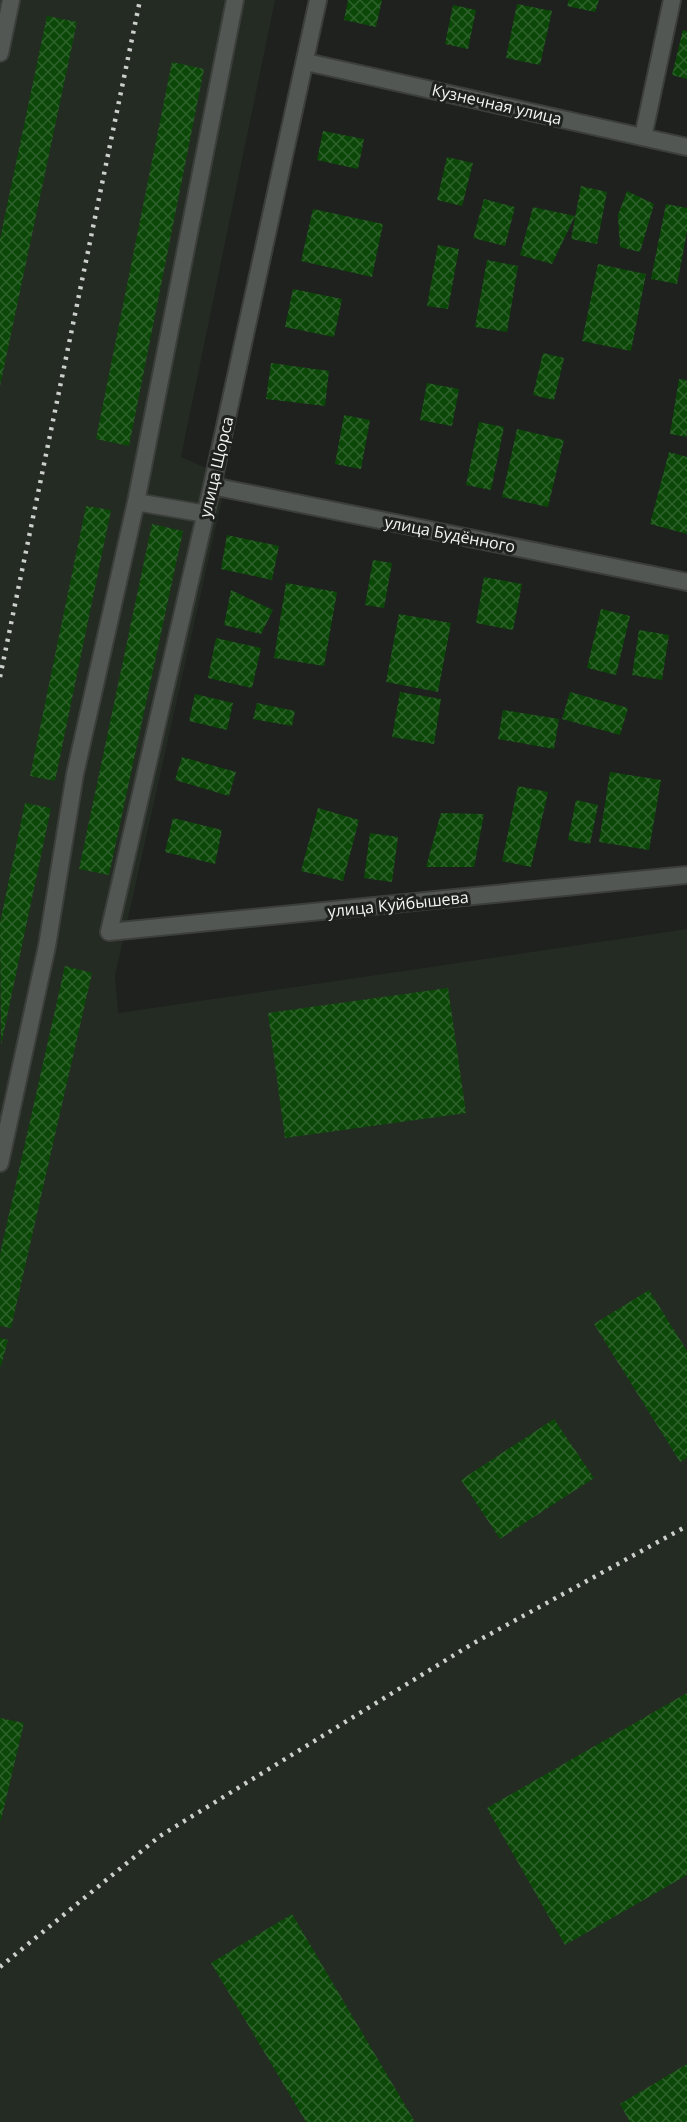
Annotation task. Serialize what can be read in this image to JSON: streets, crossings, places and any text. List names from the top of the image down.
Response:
{
  "streets": {
    "street": [
      "Кузнечная улица",
      "улица Щорса",
      "улица Будённого",
      "улица Куйбышева"
    ]
  },
  "crossings": [
    ["Кузнечная улица", "улица Щорса"],
    ["улица Щорса", "улица Будённого"],
    ["улица Щорса", "улица Куйбышева"]
  ]
}
